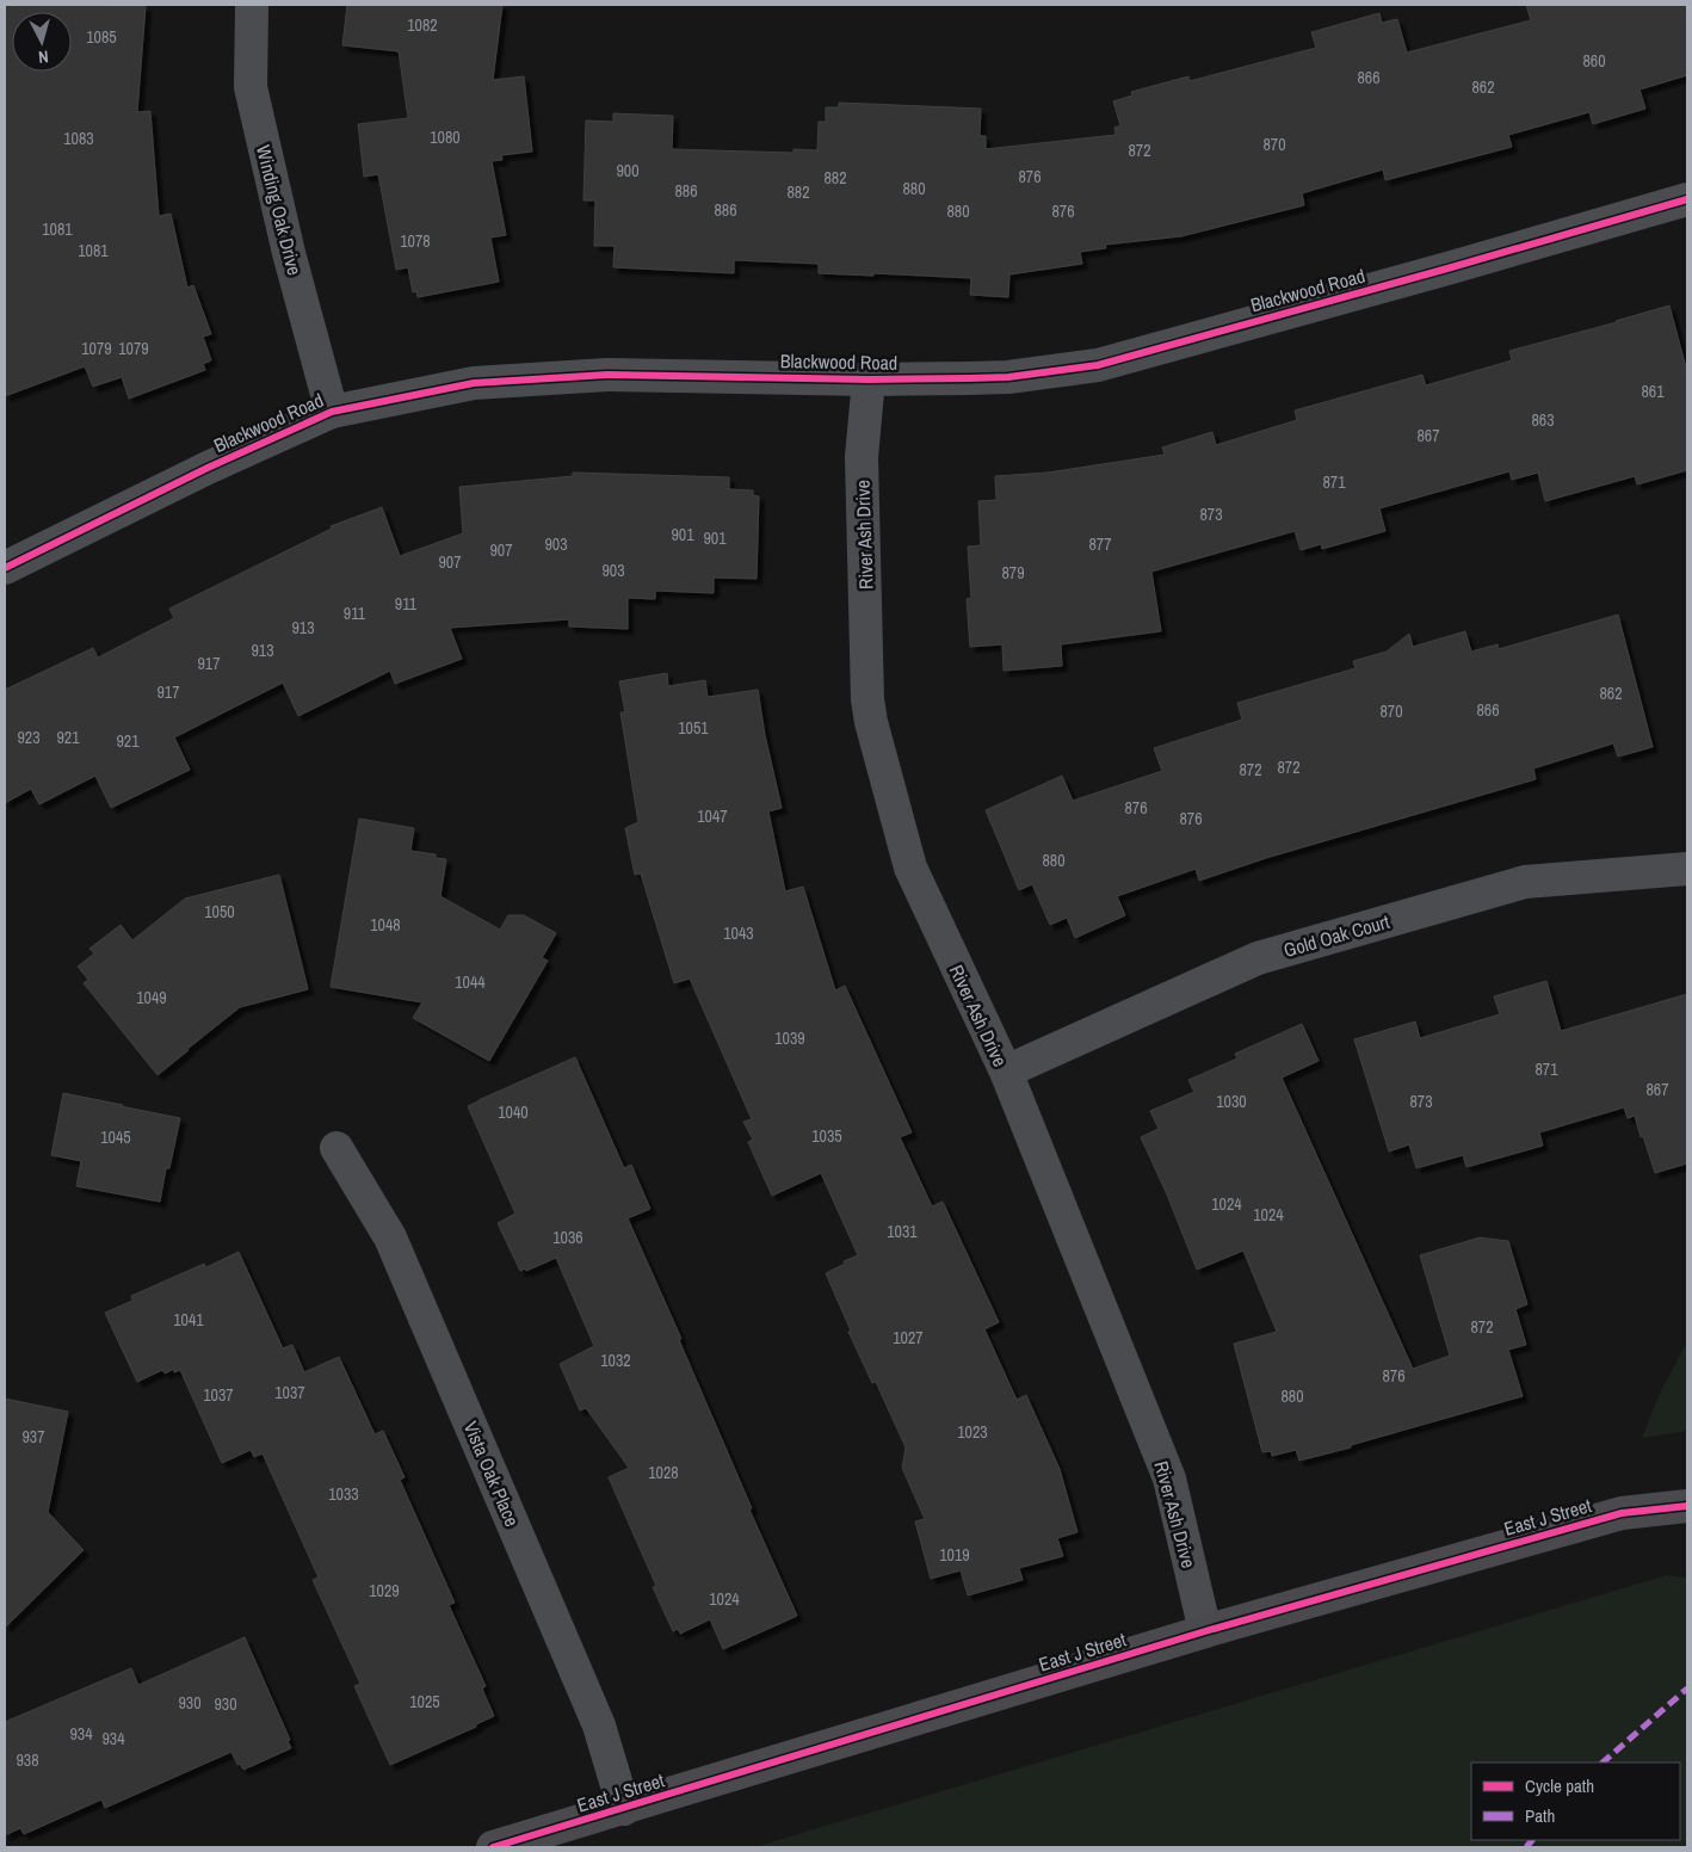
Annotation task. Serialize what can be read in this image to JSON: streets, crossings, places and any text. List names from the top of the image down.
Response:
{
  "streets": {
    "street": [
      "Winding Oak Drive",
      "Blackwood Road",
      "River Ash Drive",
      "Gold Oak Court",
      "Vista Oak Place",
      "East J Street"
    ]
  },
  "crossings": [
    ["Winding Oak Drive", "Blackwood Road"],
    ["Blackwood Road", "River Ash Drive"],
    ["River Ash Drive", "Gold Oak Court"],
    ["River Ash Drive", "East J Street"],
    ["Vista Oak Place", "East J Street"]
  ],
  "house_numbers": [
    "1082",
    "1085",
    "860",
    "866",
    "862",
    "1080",
    "1083",
    "870",
    "872",
    "900",
    "876",
    "882",
    "880",
    "886",
    "882",
    "886",
    "880",
    "876",
    "1081",
    "1078",
    "1081",
    "1079",
    "1079",
    "861",
    "863",
    "867",
    "871",
    "873",
    "901",
    "901",
    "903",
    "877",
    "907",
    "907",
    "903",
    "879",
    "911",
    "911",
    "913",
    "913",
    "917",
    "917",
    "862",
    "866",
    "870",
    "1051",
    "923",
    "921",
    "921",
    "872",
    "872",
    "876",
    "1047",
    "876",
    "880",
    "1050",
    "1048",
    "1043",
    "1044",
    "1049",
    "1039",
    "871",
    "867",
    "1030",
    "873",
    "1040",
    "1035",
    "1045",
    "1024",
    "1024",
    "1031",
    "1036",
    "1041",
    "872",
    "1027",
    "1032",
    "876",
    "1037",
    "1037",
    "880",
    "1023",
    "937",
    "1028",
    "1033",
    "1019",
    "1029",
    "1024",
    "1025",
    "930",
    "930",
    "934",
    "934",
    "938"
  ],
  "legend": ["Cycle path", "Path"],
  "north": "bottom"
}
